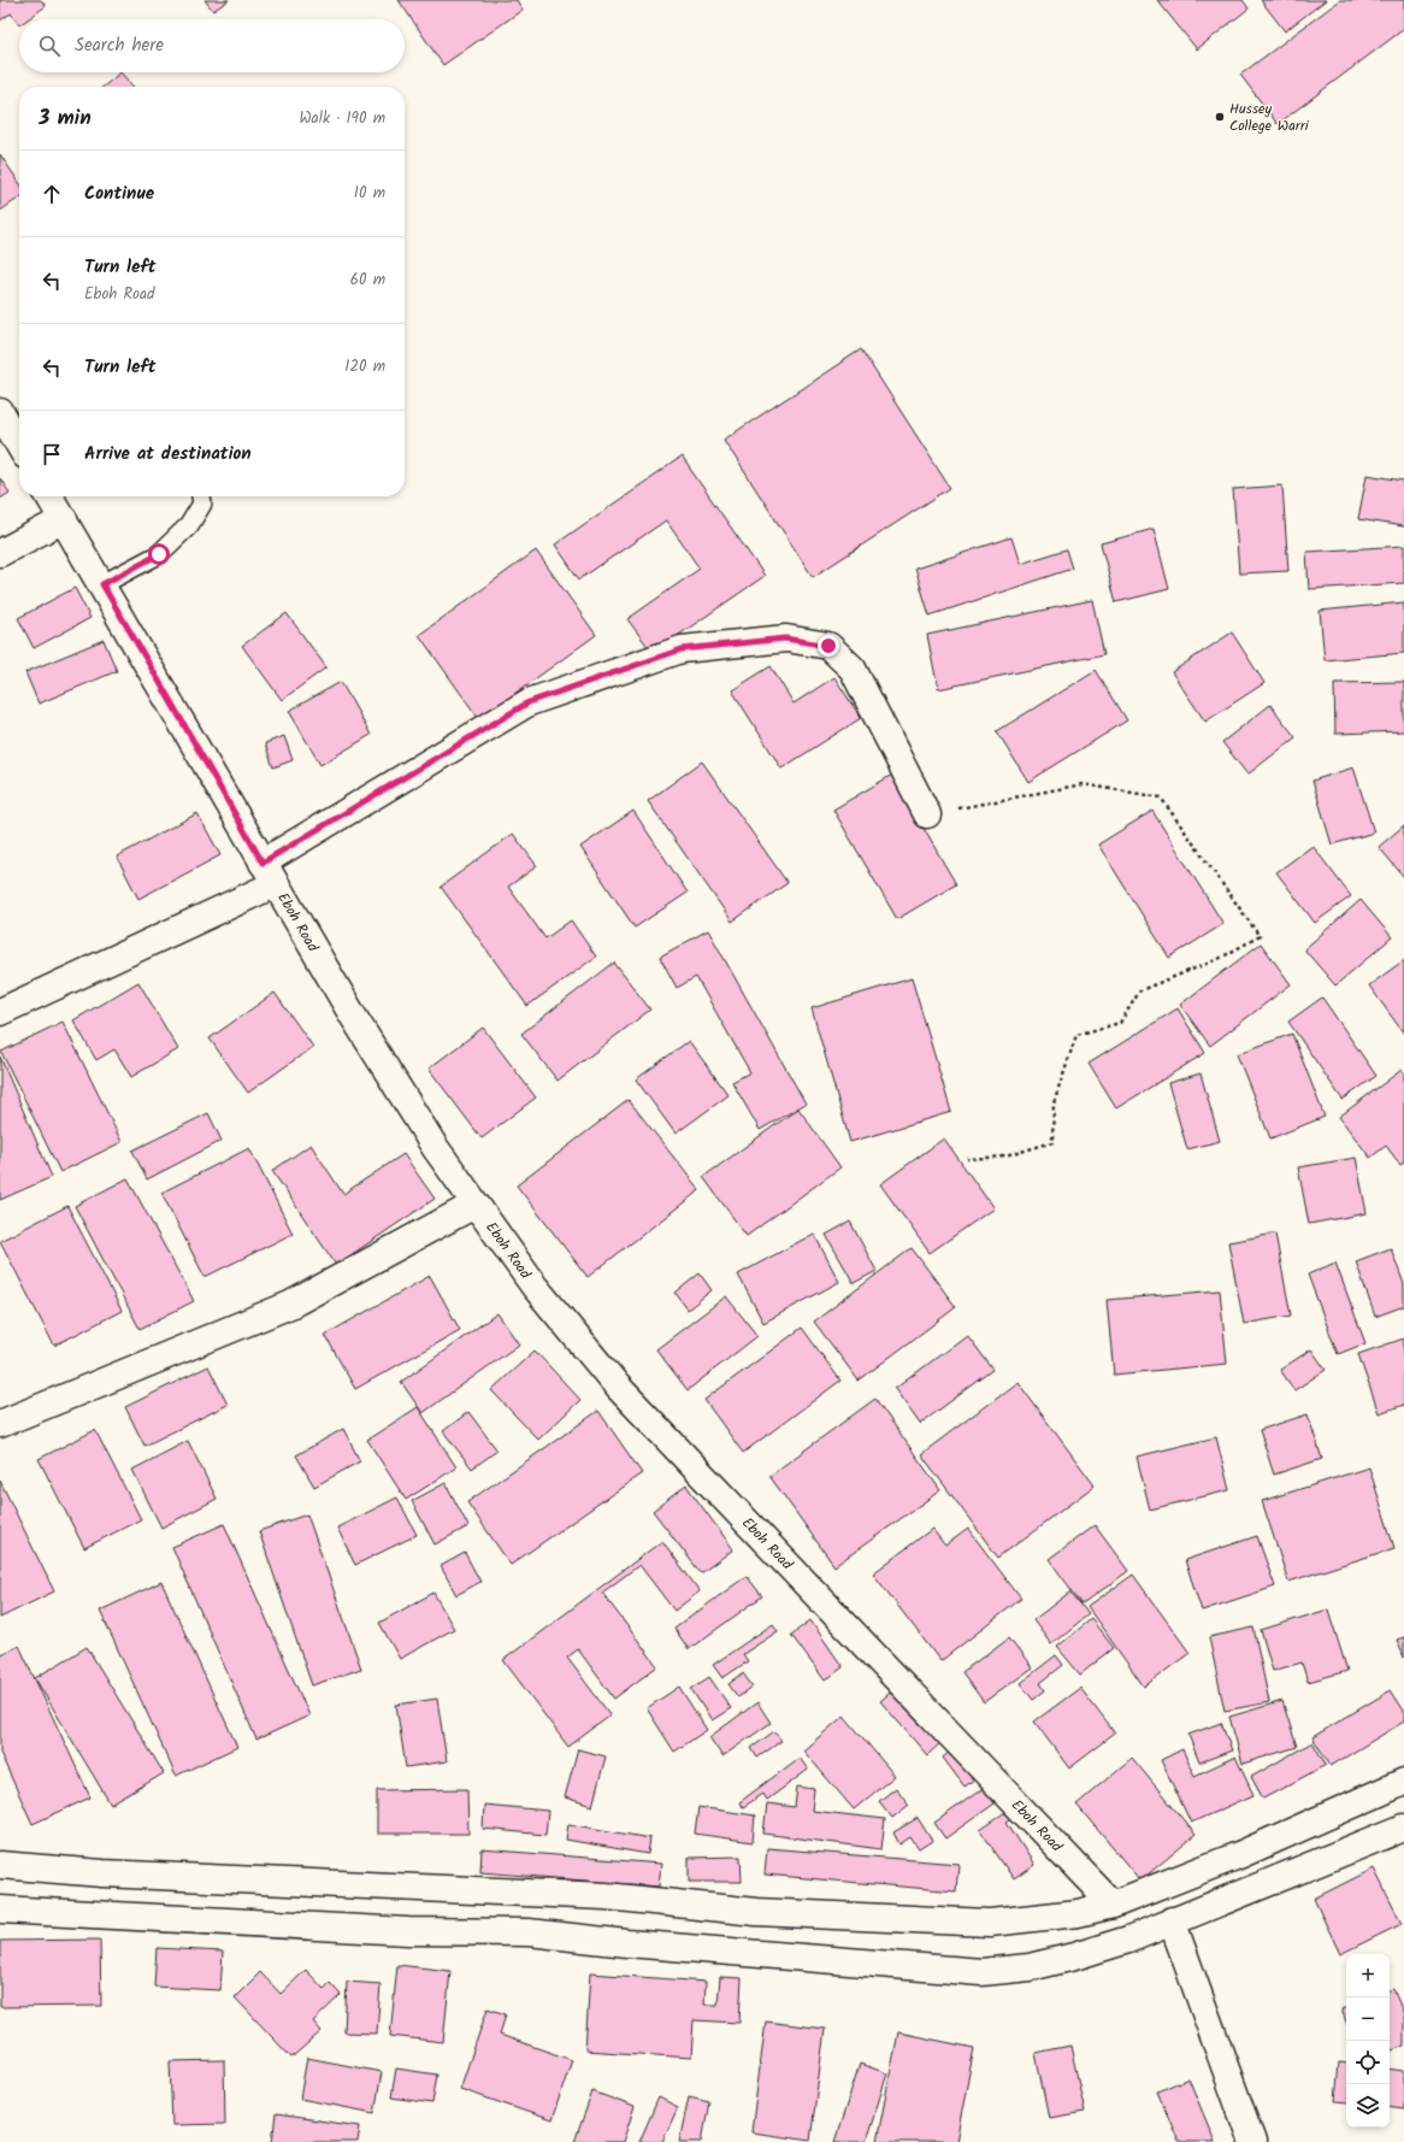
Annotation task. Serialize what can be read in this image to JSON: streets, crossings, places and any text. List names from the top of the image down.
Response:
{
  "streets": {
    "street": ["Eboh Road"]
  },
  "places": ["Hussey College Warri"],
  "page": {
    "search": "Search here",
    "heading": ["3 min", "Walk · 190 m"],
    "list": [
      ["Continue", "10 m"],
      ["Turn left", "Eboh Road", "60 m"],
      ["Turn left", "120 m"],
      "Arrive at destination"
    ],
    "map_buttons": ["+", "−"]
  }
}
